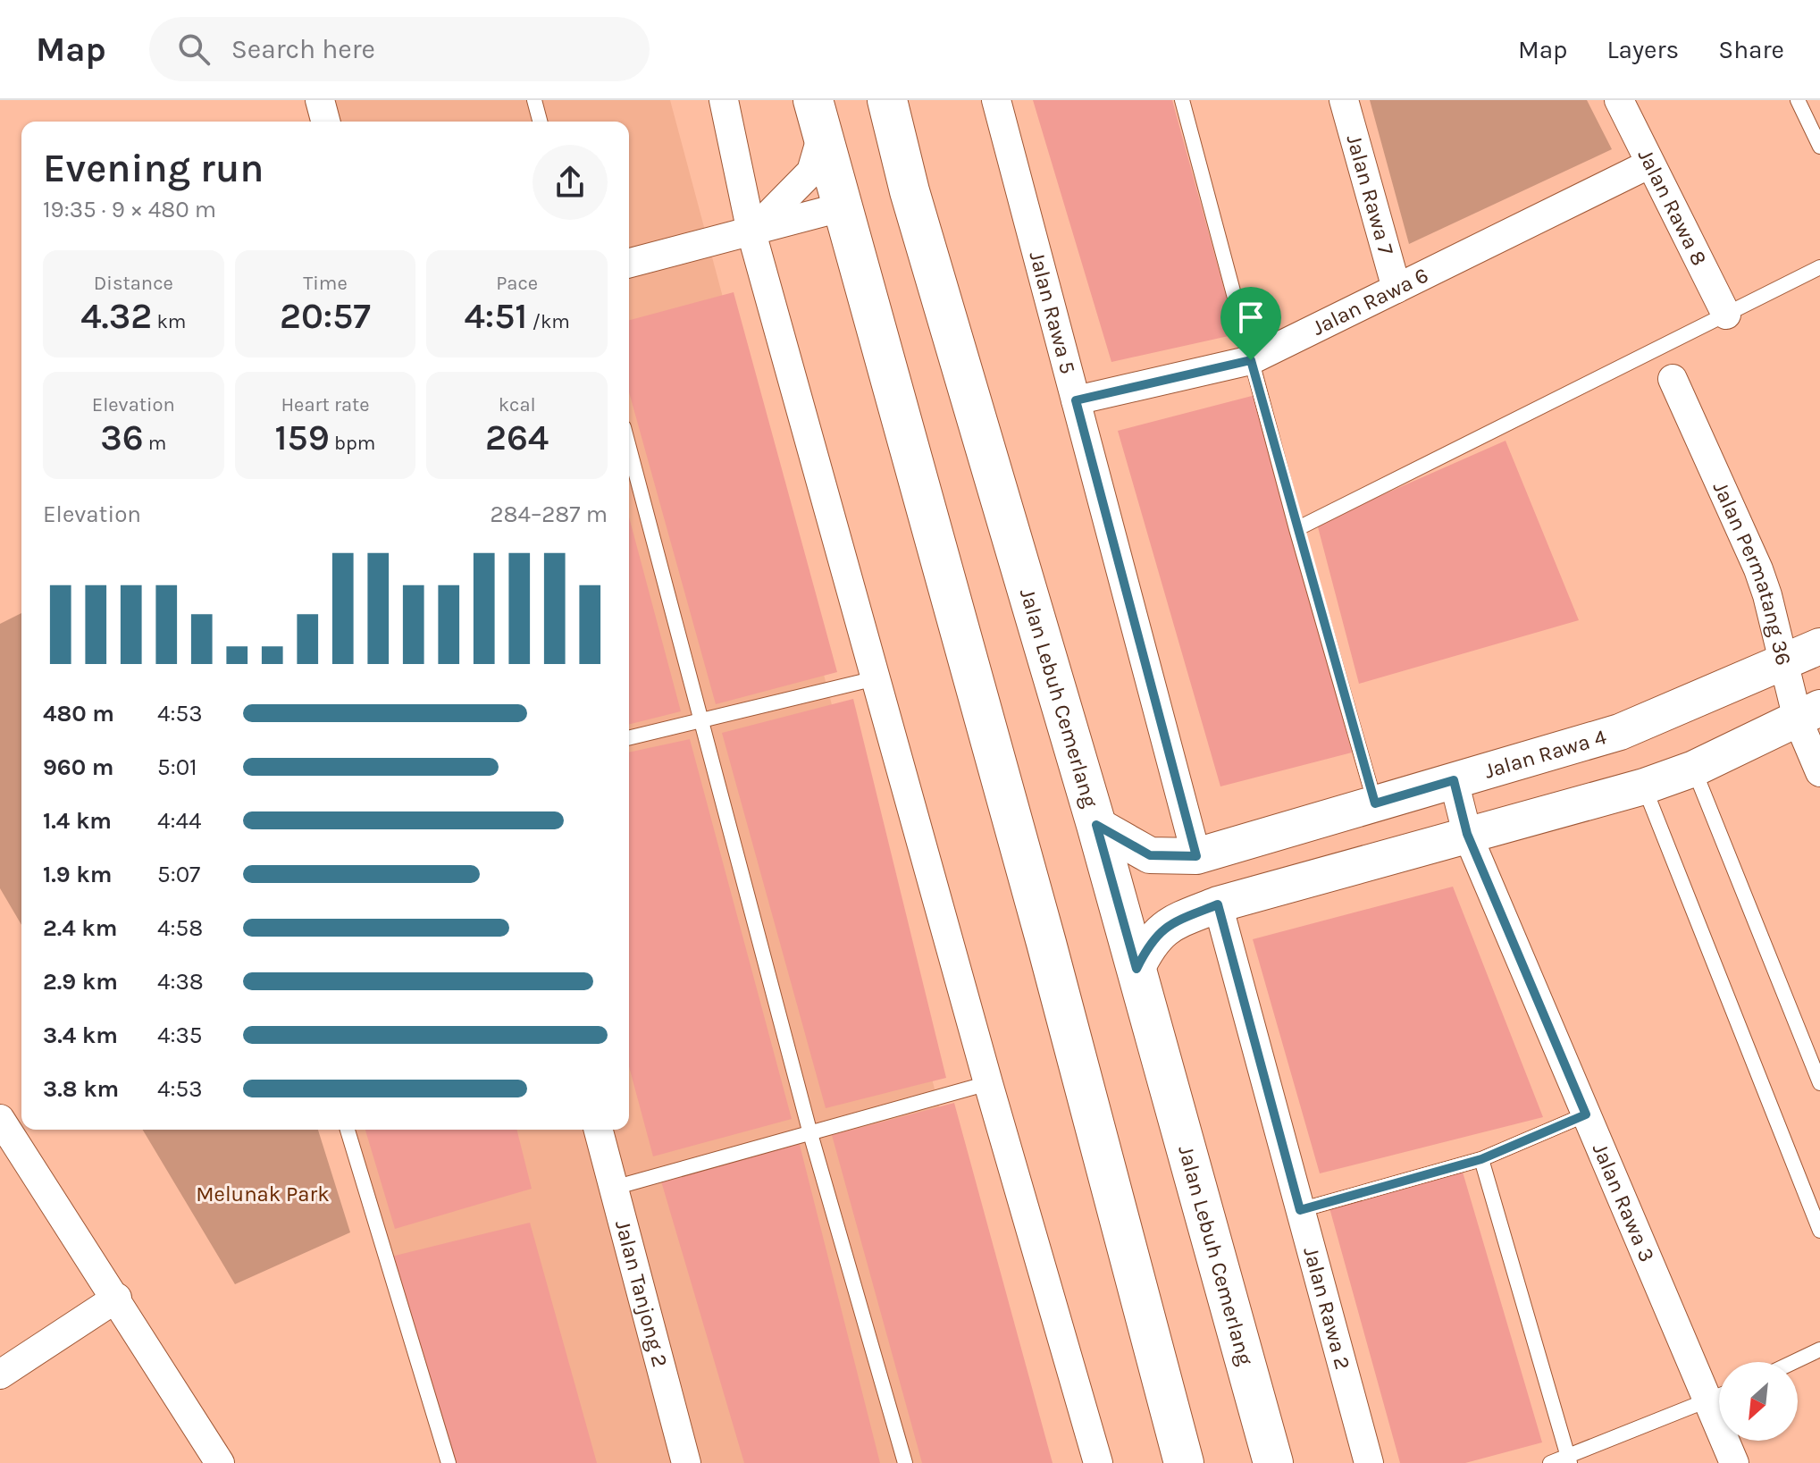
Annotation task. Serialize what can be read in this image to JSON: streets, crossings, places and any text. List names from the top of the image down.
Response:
{
  "streets": {
    "main road": ["Jalan Lebuh Cemerlang"],
    "street": [
      "Jalan Rawa 7",
      "Jalan Rawa 8",
      "Jalan Rawa 6",
      "Jalan Rawa 5",
      "Jalan Permatang 36",
      "Jalan Rawa 4",
      "Jalan Rawa 3",
      "Jalan Tanjong 2",
      "Jalan Rawa 2"
    ]
  },
  "crossings": [
    ["Jalan Rawa 7", "Jalan Rawa 6"],
    ["Jalan Rawa 8", "Jalan Rawa 6"],
    ["Jalan Rawa 6", "Jalan Rawa 5"],
    ["Jalan Rawa 5", "Jalan Rawa 4"],
    ["Jalan Permatang 36", "Jalan Rawa 4"],
    ["Jalan Lebuh Cemerlang", "Jalan Rawa 4"],
    ["Jalan Rawa 4", "Jalan Rawa 3"]
  ],
  "parks": ["Melunak Park"],
  "north": "bottom left",
  "page": {
    "header": "Map",
    "search": "Search here",
    "nav": ["Map", "Layers", "Share"],
    "heading": ["Evening run", "19:35 · 9 × 480 m"],
    "stats": [
      ["Distance", "4.32 km"],
      ["Time", "20:57"],
      ["Pace", "4:51 /km"],
      ["Elevation", "36 m"],
      ["Heart rate", "159 bpm"],
      ["kcal", "264"]
    ],
    "chart": ["Elevation", "284–287 m"],
    "list": [
      {
        "name": "480 m",
        "note": "4:53"
      },
      {
        "name": "960 m",
        "note": "5:01"
      },
      {
        "name": "1.4 km",
        "note": "4:44"
      },
      {
        "name": "1.9 km",
        "note": "5:07"
      },
      {
        "name": "2.4 km",
        "note": "4:58"
      },
      {
        "name": "2.9 km",
        "note": "4:38"
      },
      {
        "name": "3.4 km",
        "note": "4:35"
      },
      {
        "name": "3.8 km",
        "note": "4:53"
      }
    ]
  }
}
